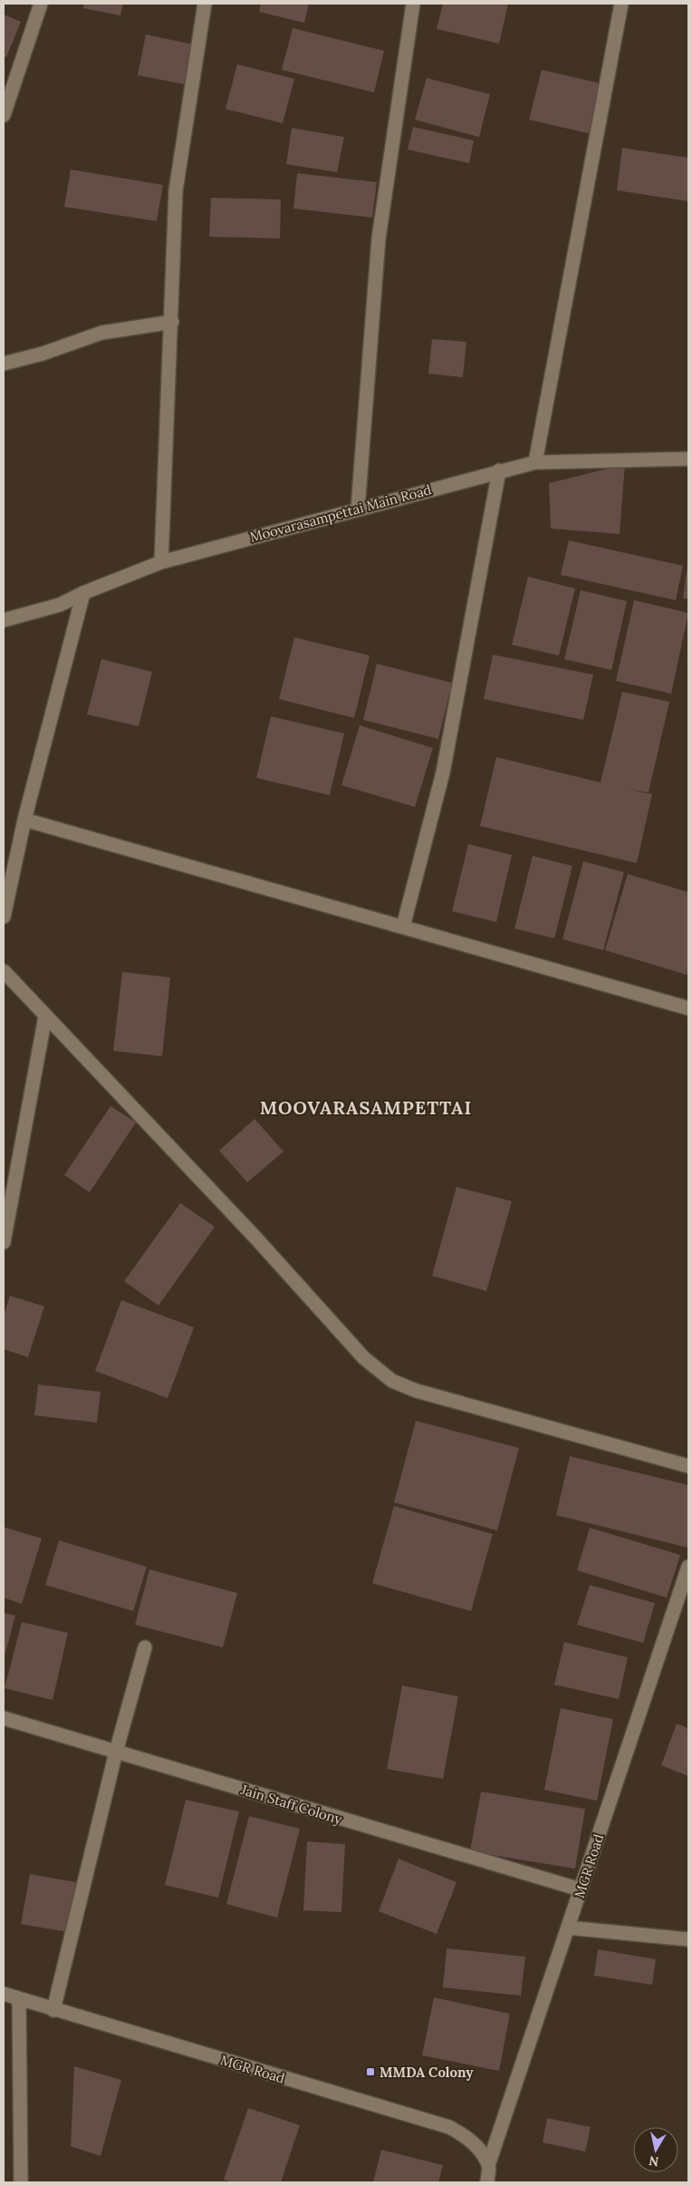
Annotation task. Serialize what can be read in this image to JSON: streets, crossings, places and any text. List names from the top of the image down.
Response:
{
  "streets": {
    "street": ["Moovarasampettai Main Road", "Jain Staff Colony", "MGR Road"]
  },
  "crossings": [
    ["Jain Staff Colony", "MGR Road"]
  ],
  "districts": ["MOOVARASAMPETTAI"],
  "places": {
    "transit": ["MMDA Colony"]
  },
  "north": "bottom"
}
